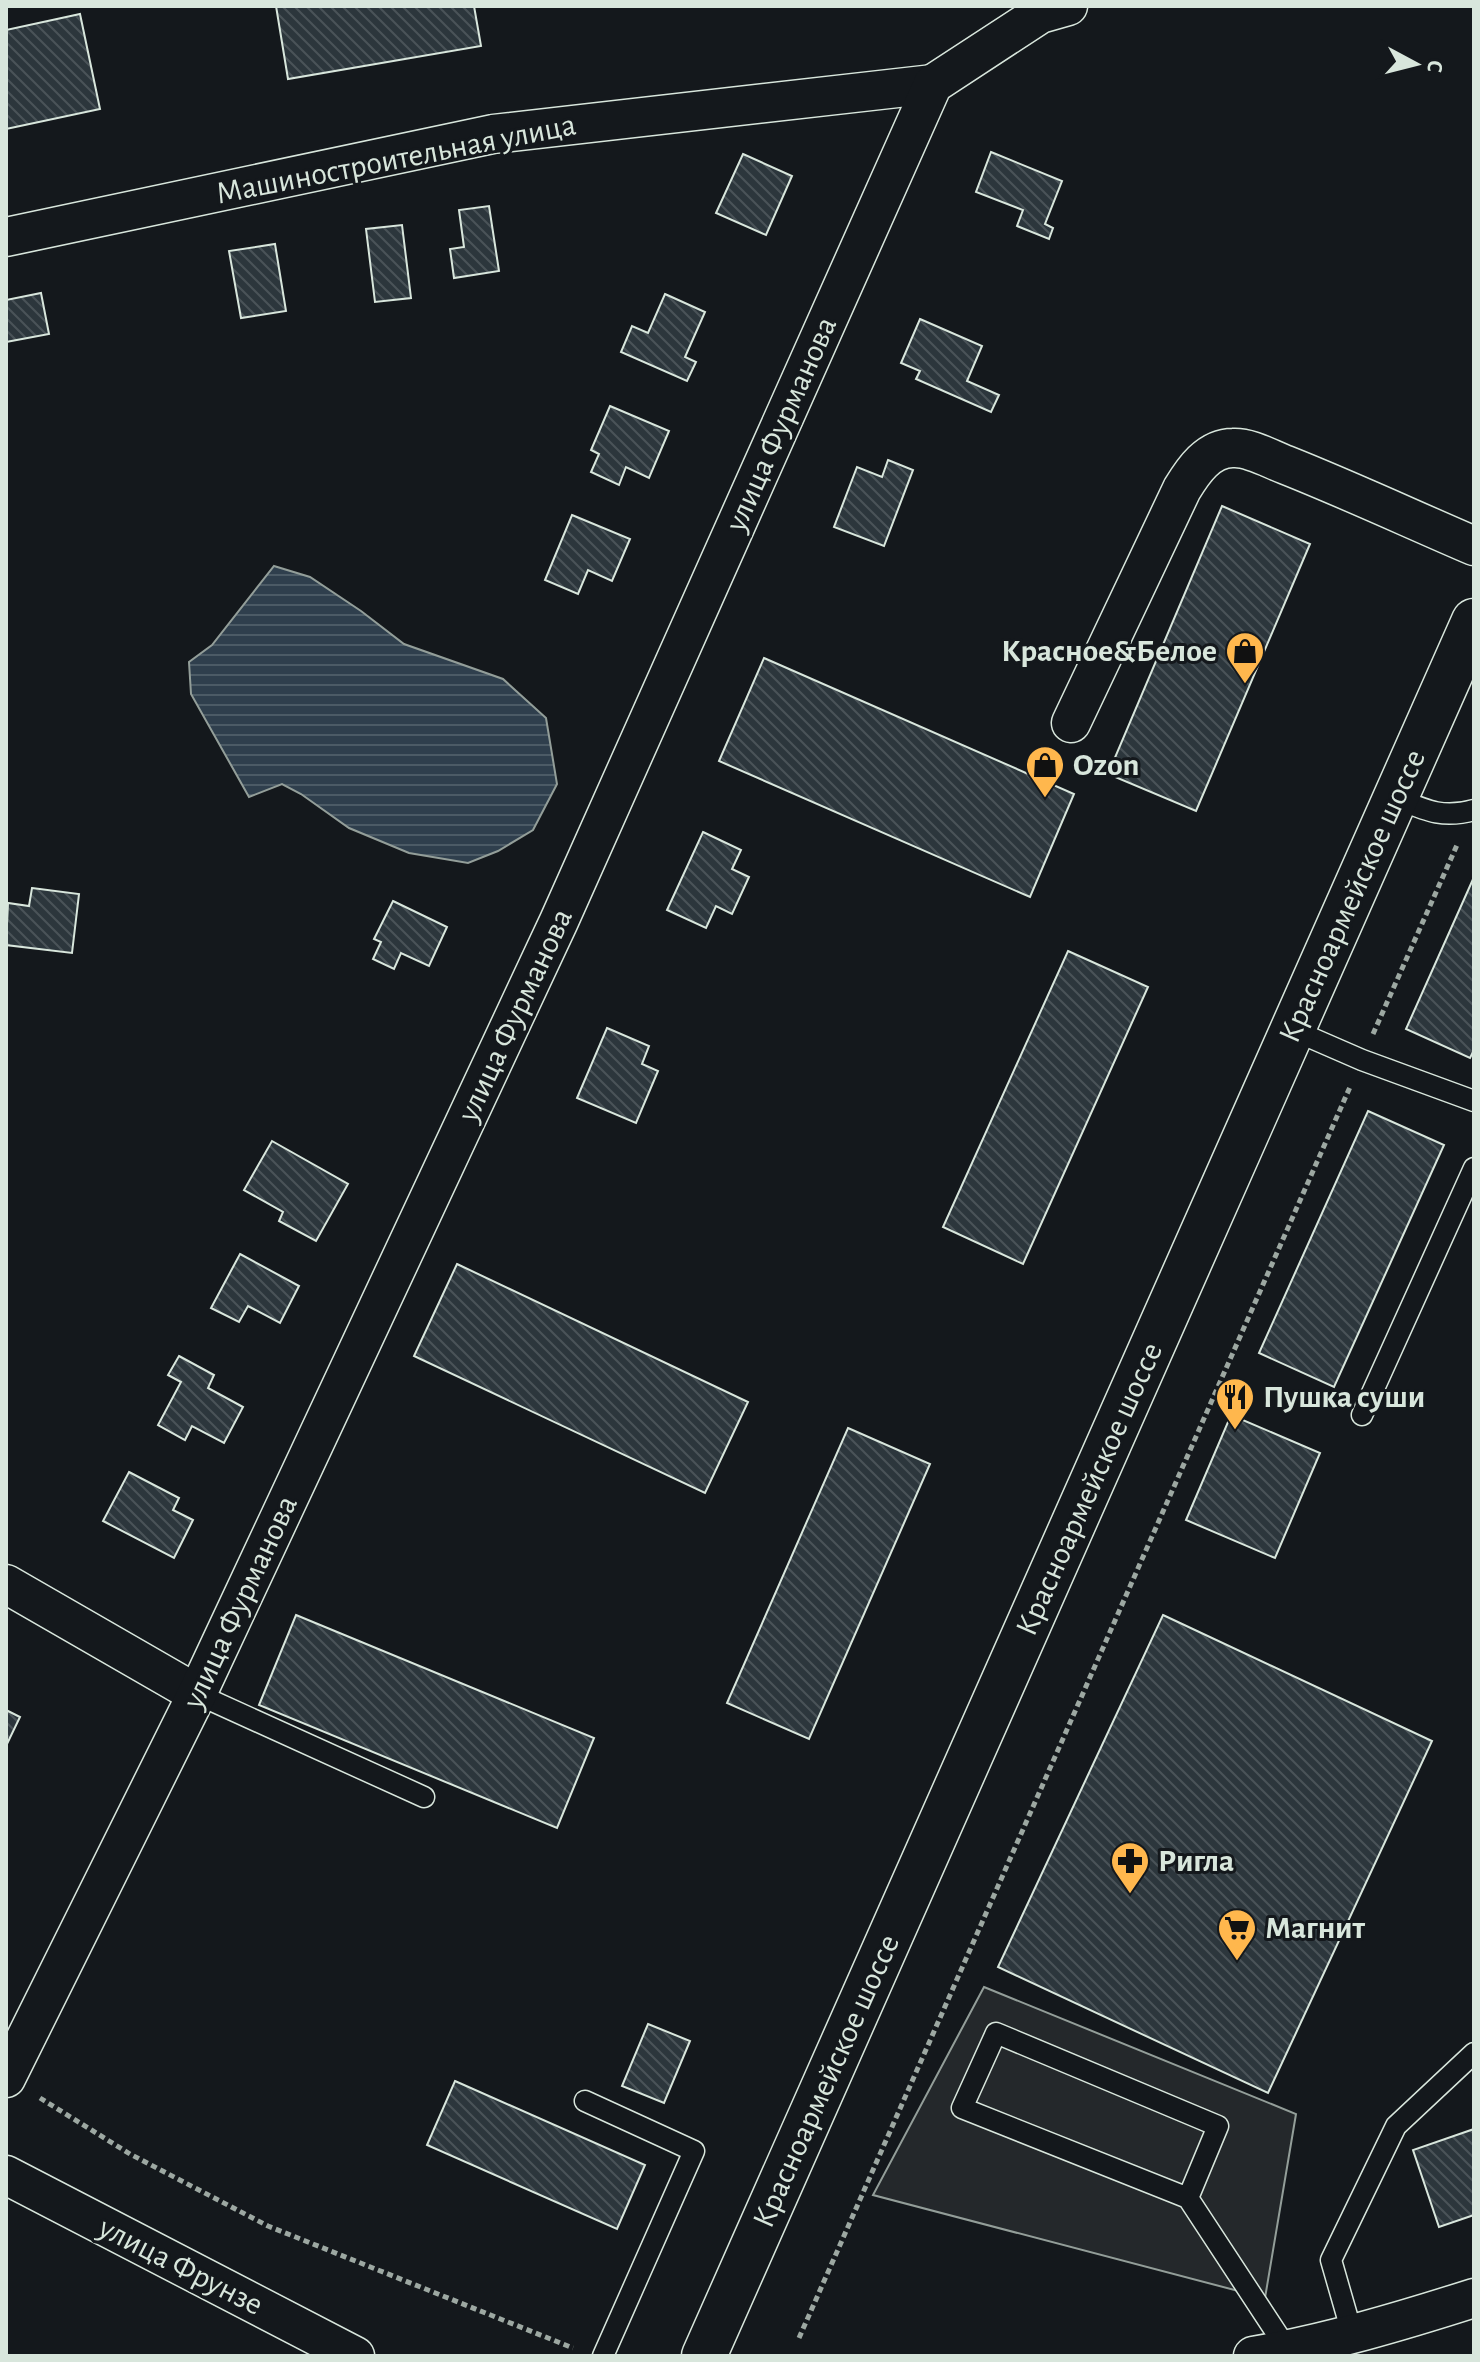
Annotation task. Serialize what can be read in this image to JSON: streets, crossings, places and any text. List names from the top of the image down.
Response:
{
  "streets": {
    "street": [
      "Машиностроительная улица",
      "улица Фурманова",
      "Красноармейское шоссе",
      "улица Фрунзе"
    ]
  },
  "crossings": [
    ["Машиностроительная улица", "улица Фурманова"]
  ],
  "places": {
    "shop": ["Красное&Белое", "Ozon"],
    "restaurant": ["Пушка суши"],
    "pharmacy": ["Ригла"],
    "supermarket": ["Магнит"]
  },
  "north": "right"
}
